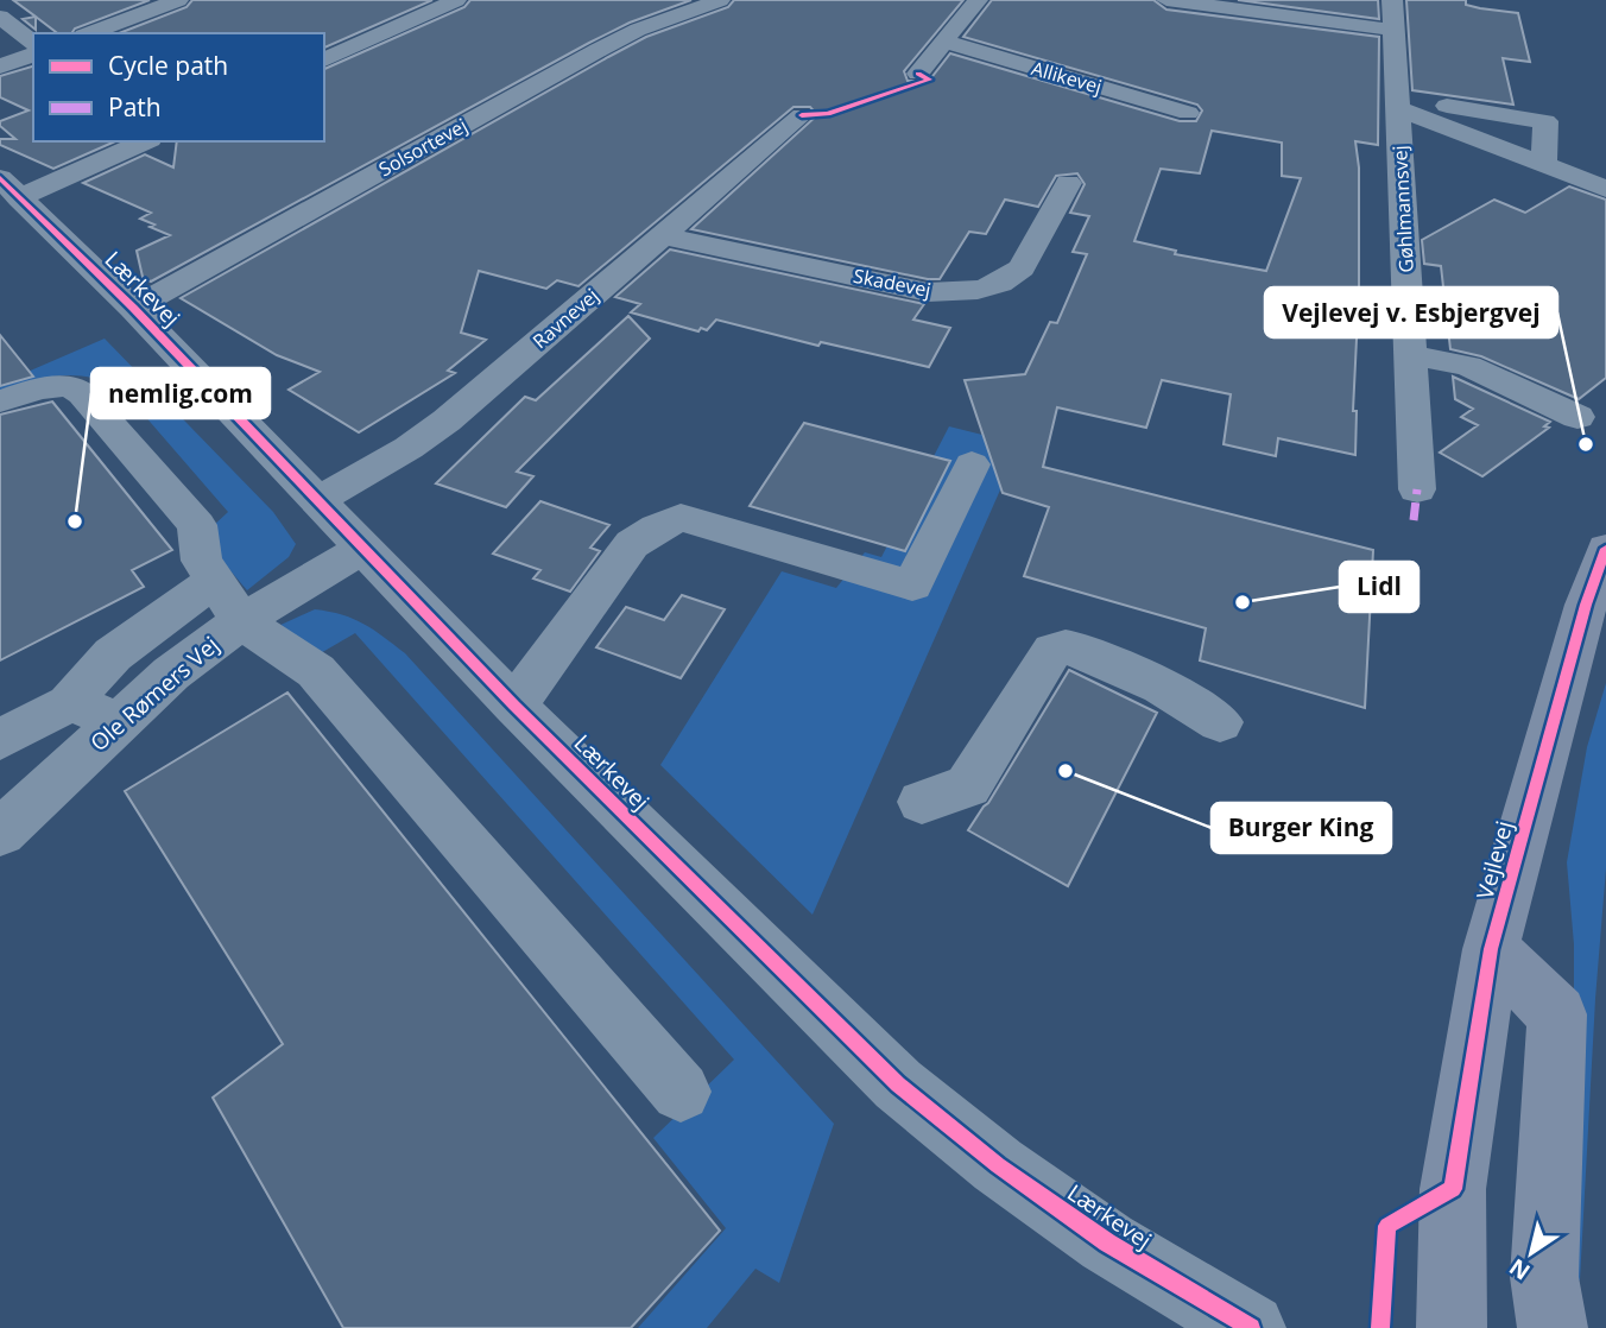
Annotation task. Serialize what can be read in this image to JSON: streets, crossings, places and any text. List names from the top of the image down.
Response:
{
  "streets": {
    "main road": ["Vejlevej"],
    "street": [
      "Allikevej",
      "Solsortevej",
      "Gøhlmannsvej",
      "Skadevej",
      "Lærkevej",
      "Ravnevej",
      "Ole Rømers Vej"
    ]
  },
  "crossings": [
    ["Solsortevej", "Lærkevej"],
    ["Skadevej", "Ravnevej"],
    ["Lærkevej", "Ravnevej"],
    ["Lærkevej", "Ole Rømers Vej"]
  ],
  "places": [
    "Vejlevej v. Esbjergvej",
    "nemlig.com",
    "Lidl",
    "Burger King"
  ],
  "legend": ["Cycle path", "Path"],
  "north": "bottom left"
}
